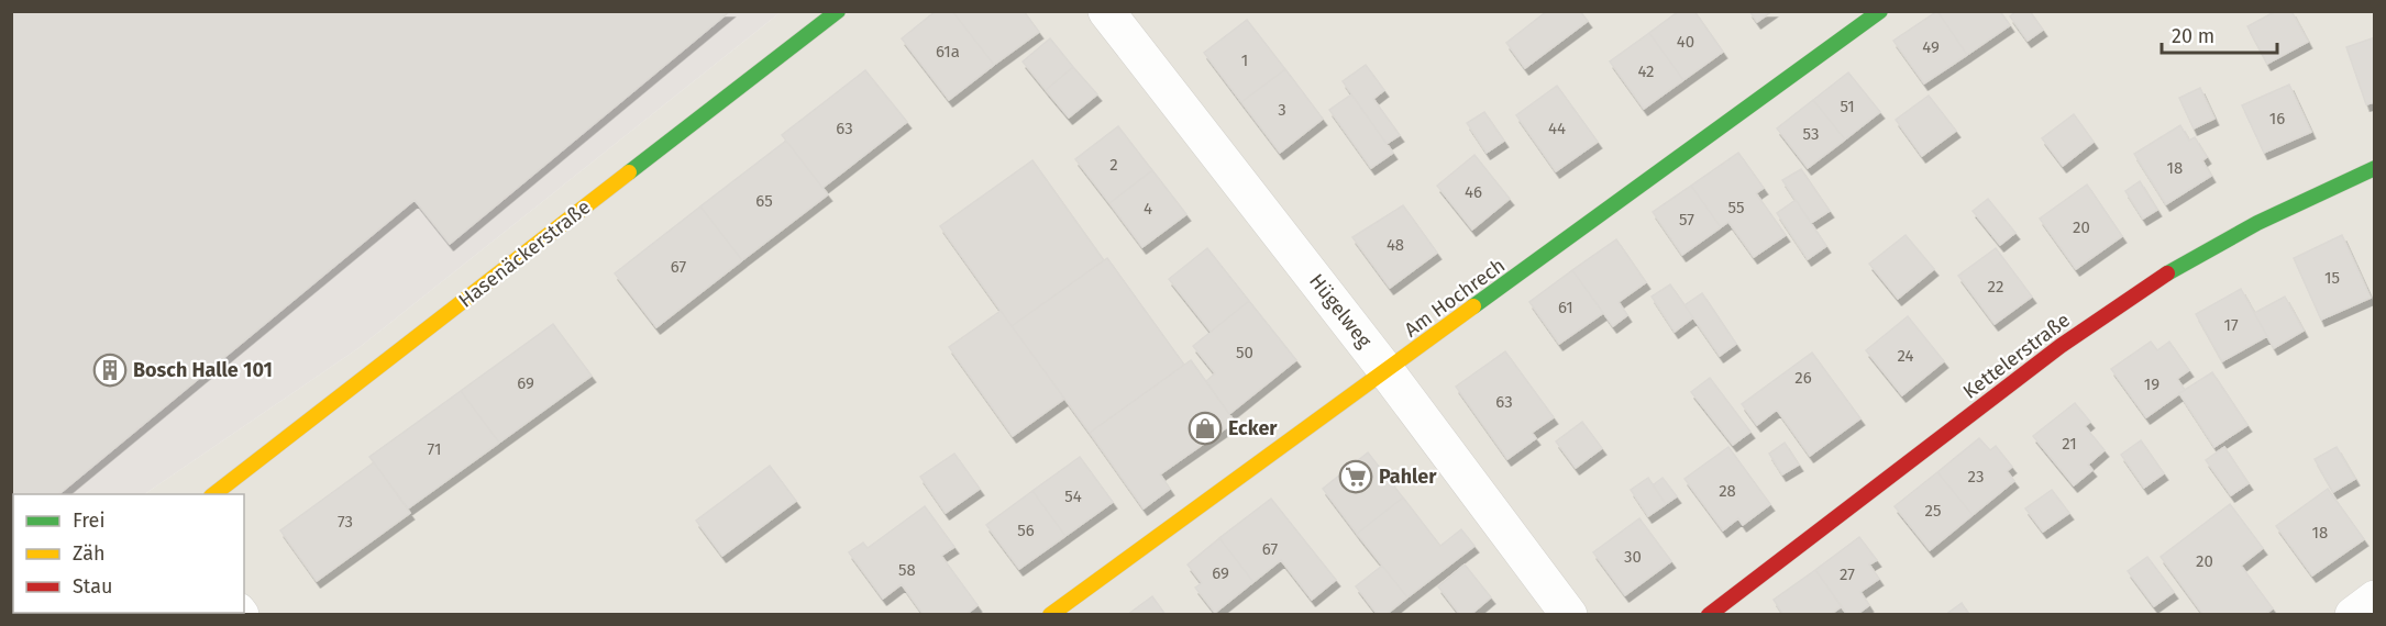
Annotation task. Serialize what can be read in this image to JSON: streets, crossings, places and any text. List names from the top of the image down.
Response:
{
  "streets": {
    "street": [
      "Hasenäckerstraße",
      "Am Hochrech",
      "Hügelweg",
      "Kettelerstraße"
    ]
  },
  "crossings": [
    ["Am Hochrech", "Hügelweg"]
  ],
  "places": {
    "building": ["Bosch Halle 101"],
    "shop": ["Ecker"],
    "supermarket": ["Pahler"]
  },
  "house_numbers": [
    "40",
    "49",
    "61a",
    "1",
    "42",
    "51",
    "3",
    "16",
    "63",
    "44",
    "53",
    "2",
    "18",
    "46",
    "65",
    "55",
    "4",
    "57",
    "20",
    "48",
    "67",
    "15",
    "22",
    "61",
    "17",
    "50",
    "24",
    "26",
    "69",
    "19",
    "63",
    "21",
    "71",
    "23",
    "28",
    "54",
    "25",
    "73",
    "56",
    "18",
    "67",
    "30",
    "20",
    "58",
    "69",
    "27"
  ],
  "legend": ["Frei", "Zäh", "Stau"],
  "scale_bar": "20 m"
}
